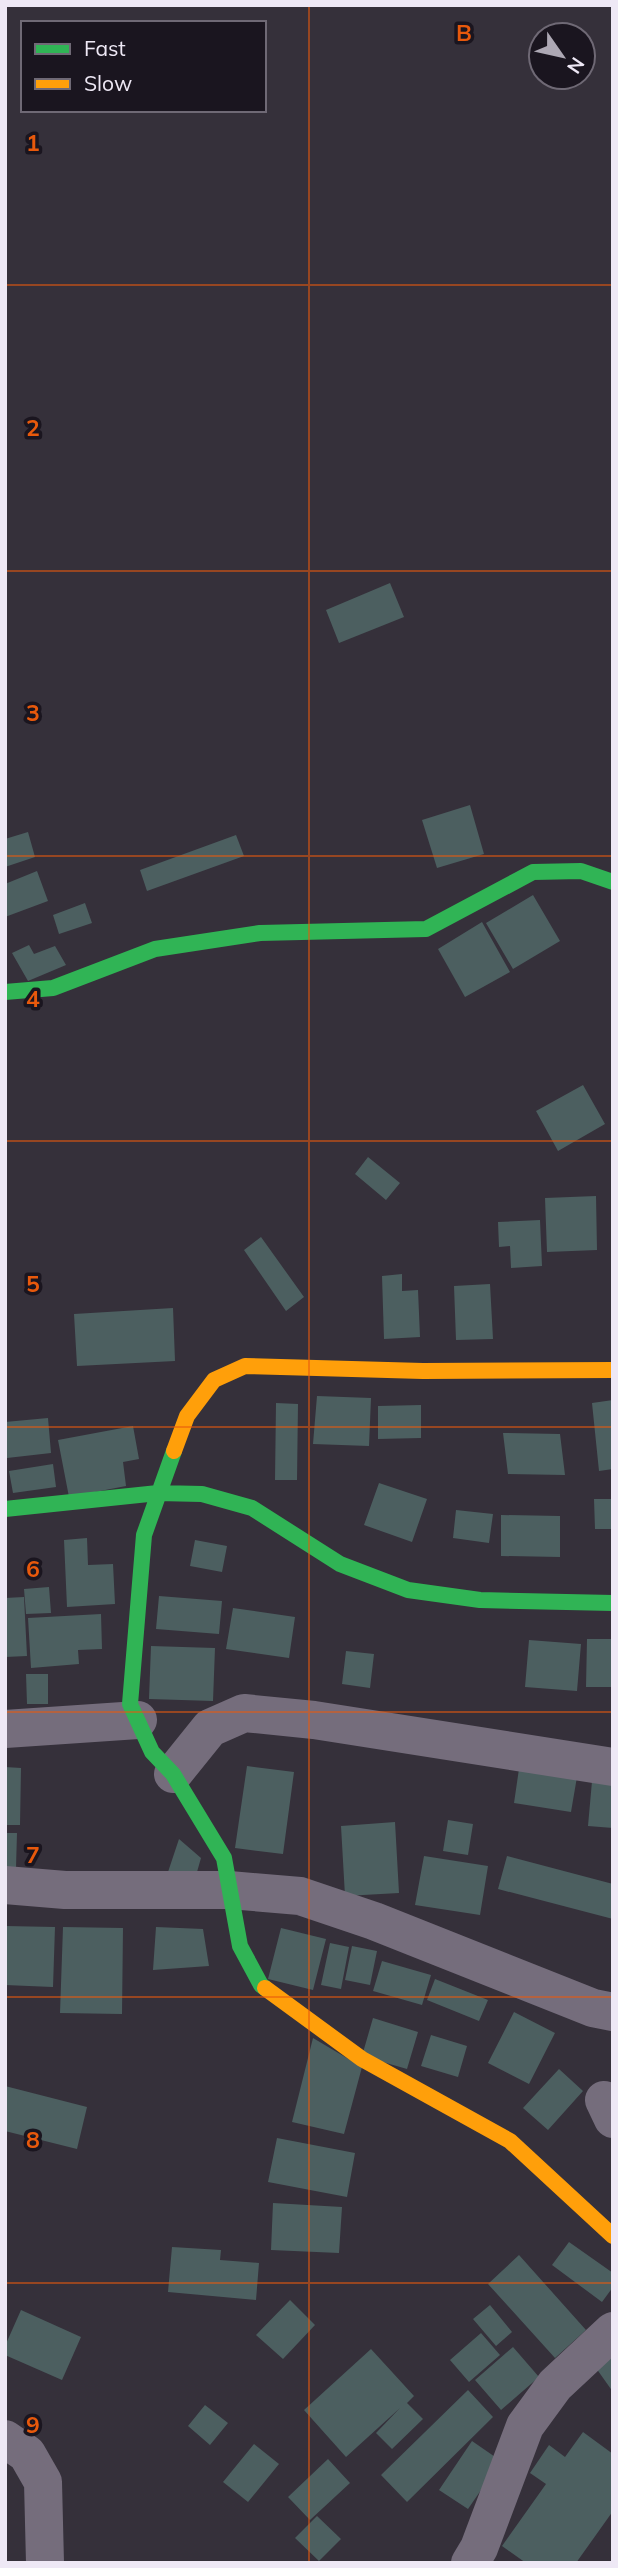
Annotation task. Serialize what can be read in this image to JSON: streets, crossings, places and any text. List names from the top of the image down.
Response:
{
  "legend": ["Fast", "Slow"],
  "north": "bottom right",
  "grid": {
    "columns": ["B"],
    "rows": [
      "1",
      "2",
      "3",
      "4",
      "5",
      "6",
      "7",
      "8",
      "9"
    ]
  }
}
